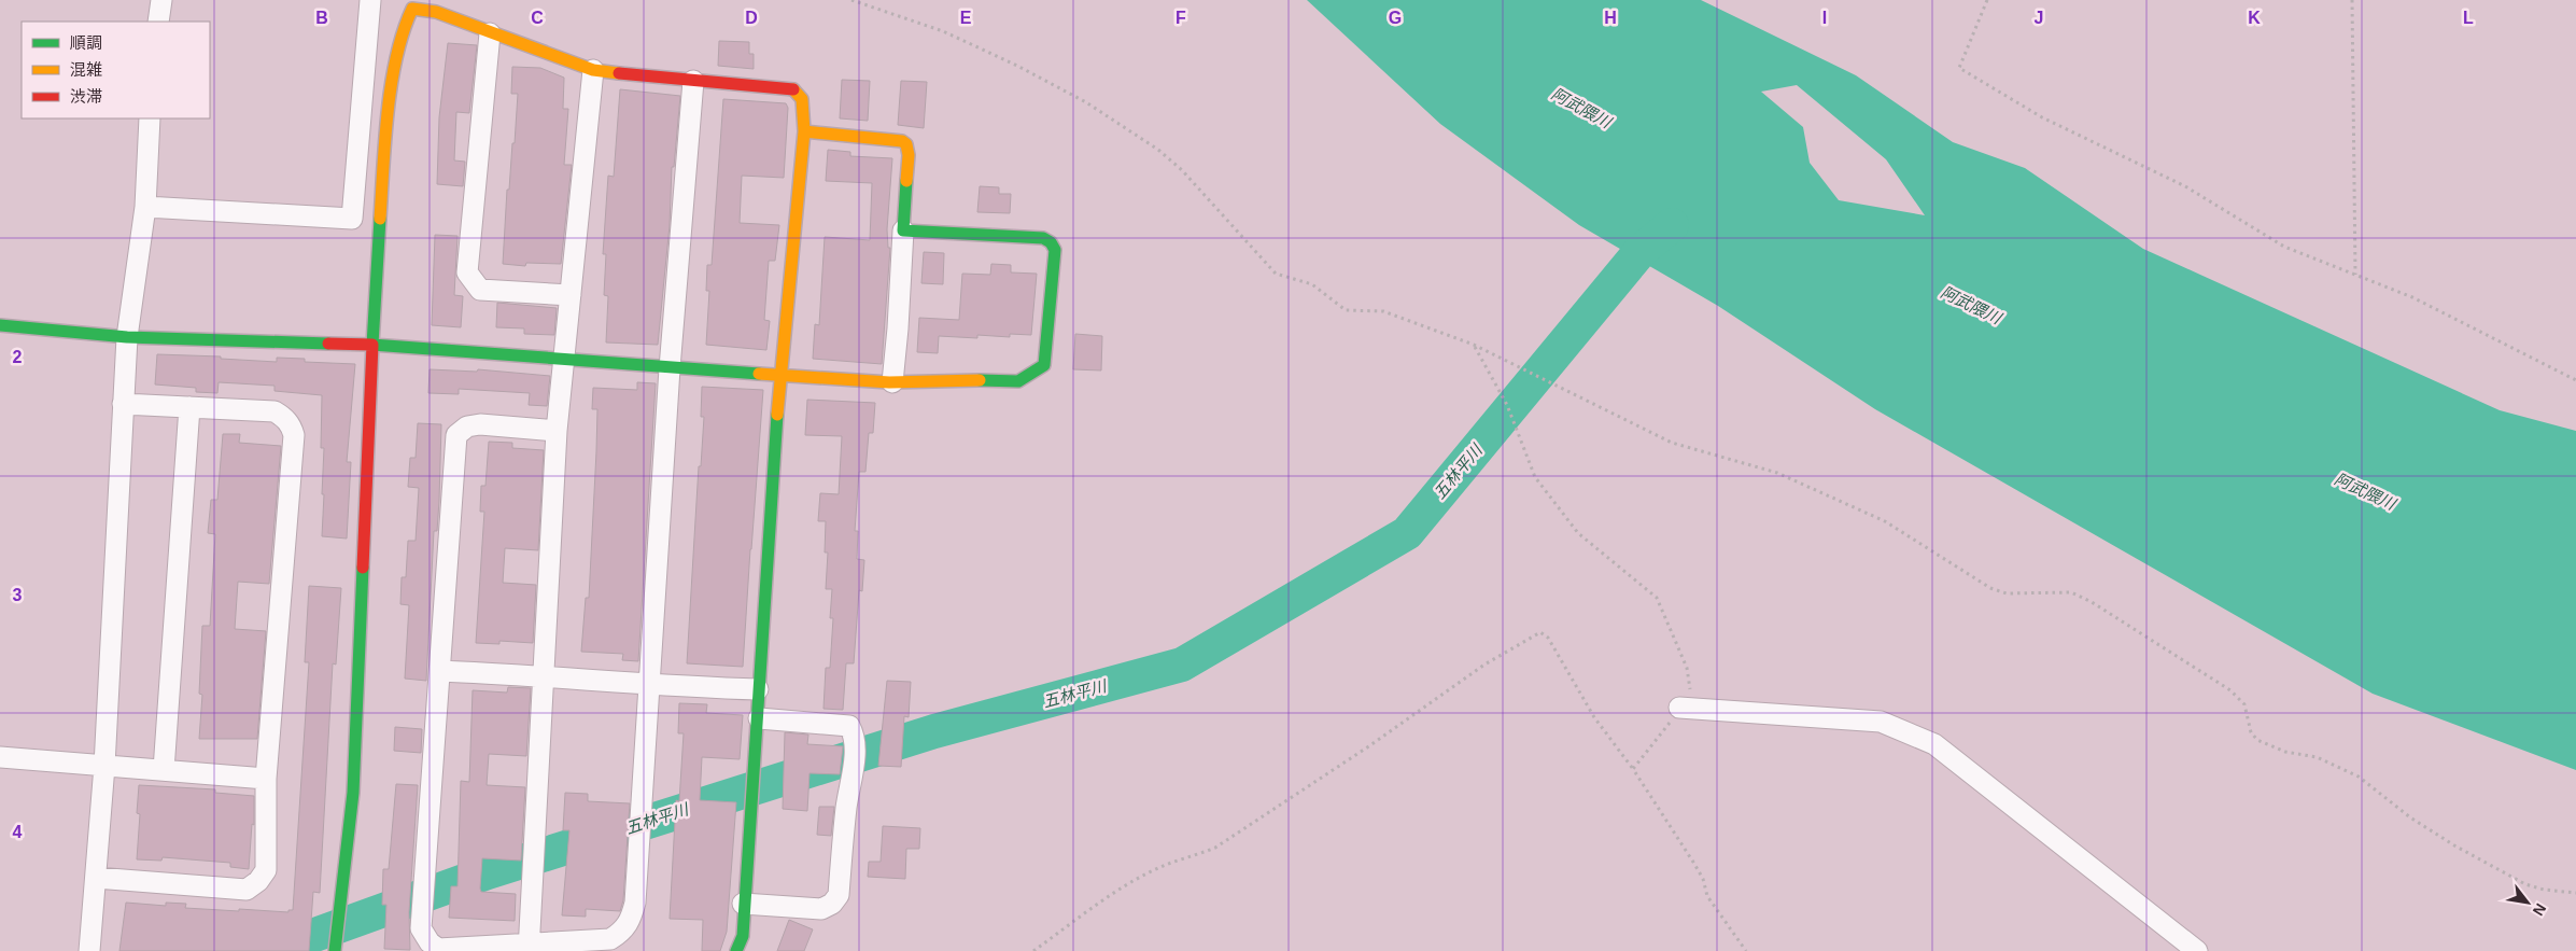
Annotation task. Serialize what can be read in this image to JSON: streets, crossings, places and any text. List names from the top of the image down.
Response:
{
  "water": ["阿武隈川", "五林平川"],
  "legend": ["順調", "混雑", "渋滞"],
  "north": "bottom right",
  "grid": {
    "columns": [
      "B",
      "C",
      "D",
      "E",
      "F",
      "G",
      "H",
      "I",
      "J",
      "K",
      "L"
    ],
    "rows": ["2", "3", "4"]
  }
}
